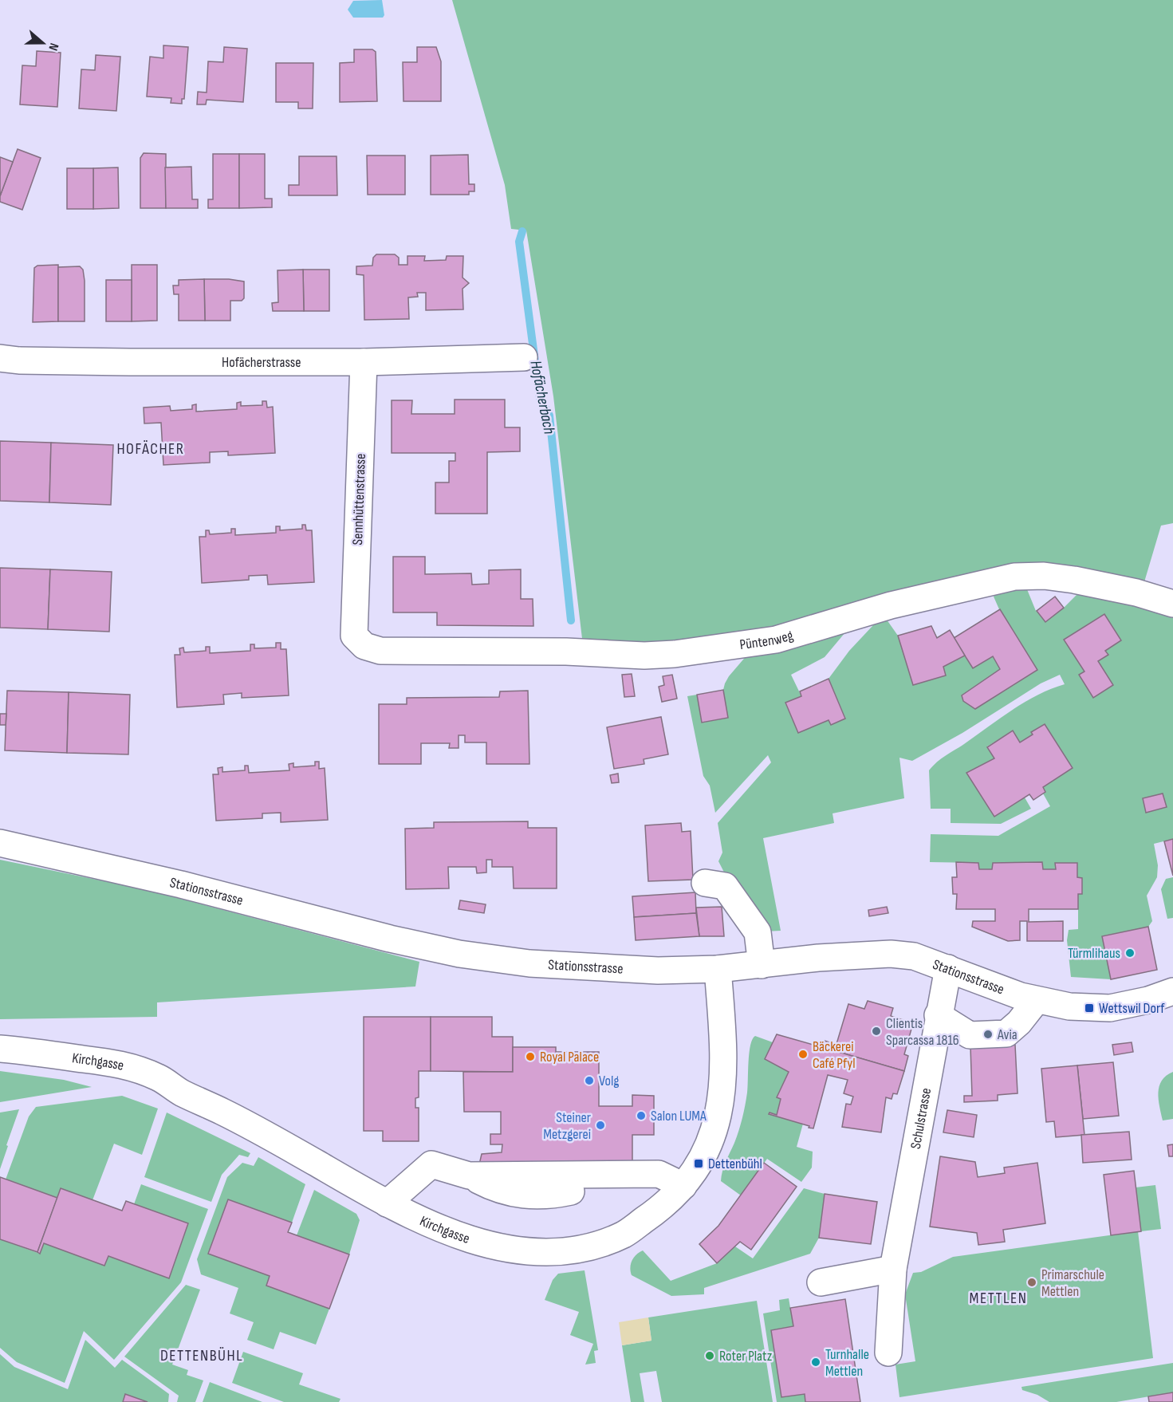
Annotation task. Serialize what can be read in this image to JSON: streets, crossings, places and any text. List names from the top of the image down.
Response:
{
  "streets": {
    "street": [
      "Hofächerstrasse",
      "Sennhüttenstrasse",
      "Püntenweg",
      "Stationsstrasse",
      "Kirchgasse",
      "Schulstrasse"
    ]
  },
  "crossings": [
    ["Hofächerstrasse", "Sennhüttenstrasse"],
    ["Sennhüttenstrasse", "Püntenweg"],
    ["Stationsstrasse", "Kirchgasse"],
    ["Stationsstrasse", "Schulstrasse"]
  ],
  "districts": ["HOFÄCHER", "METTLEN", "DETTENBÜHL"],
  "water": ["Hofächerbach"],
  "places": {
    "other": [
      "Türmlihaus",
      "Clientis Sparcassa 1816",
      "Avia",
      "Bäckerei Café Pfyl",
      "Royal Palace",
      "Volg",
      "Salon LUMA",
      "Steiner Metzgerei",
      "Primarschule Mettlen",
      "Roter Platz",
      "Turnhalle Mettlen"
    ],
    "transit": ["Wettswil Dorf", "Dettenbühl"]
  },
  "north": "right"
}
